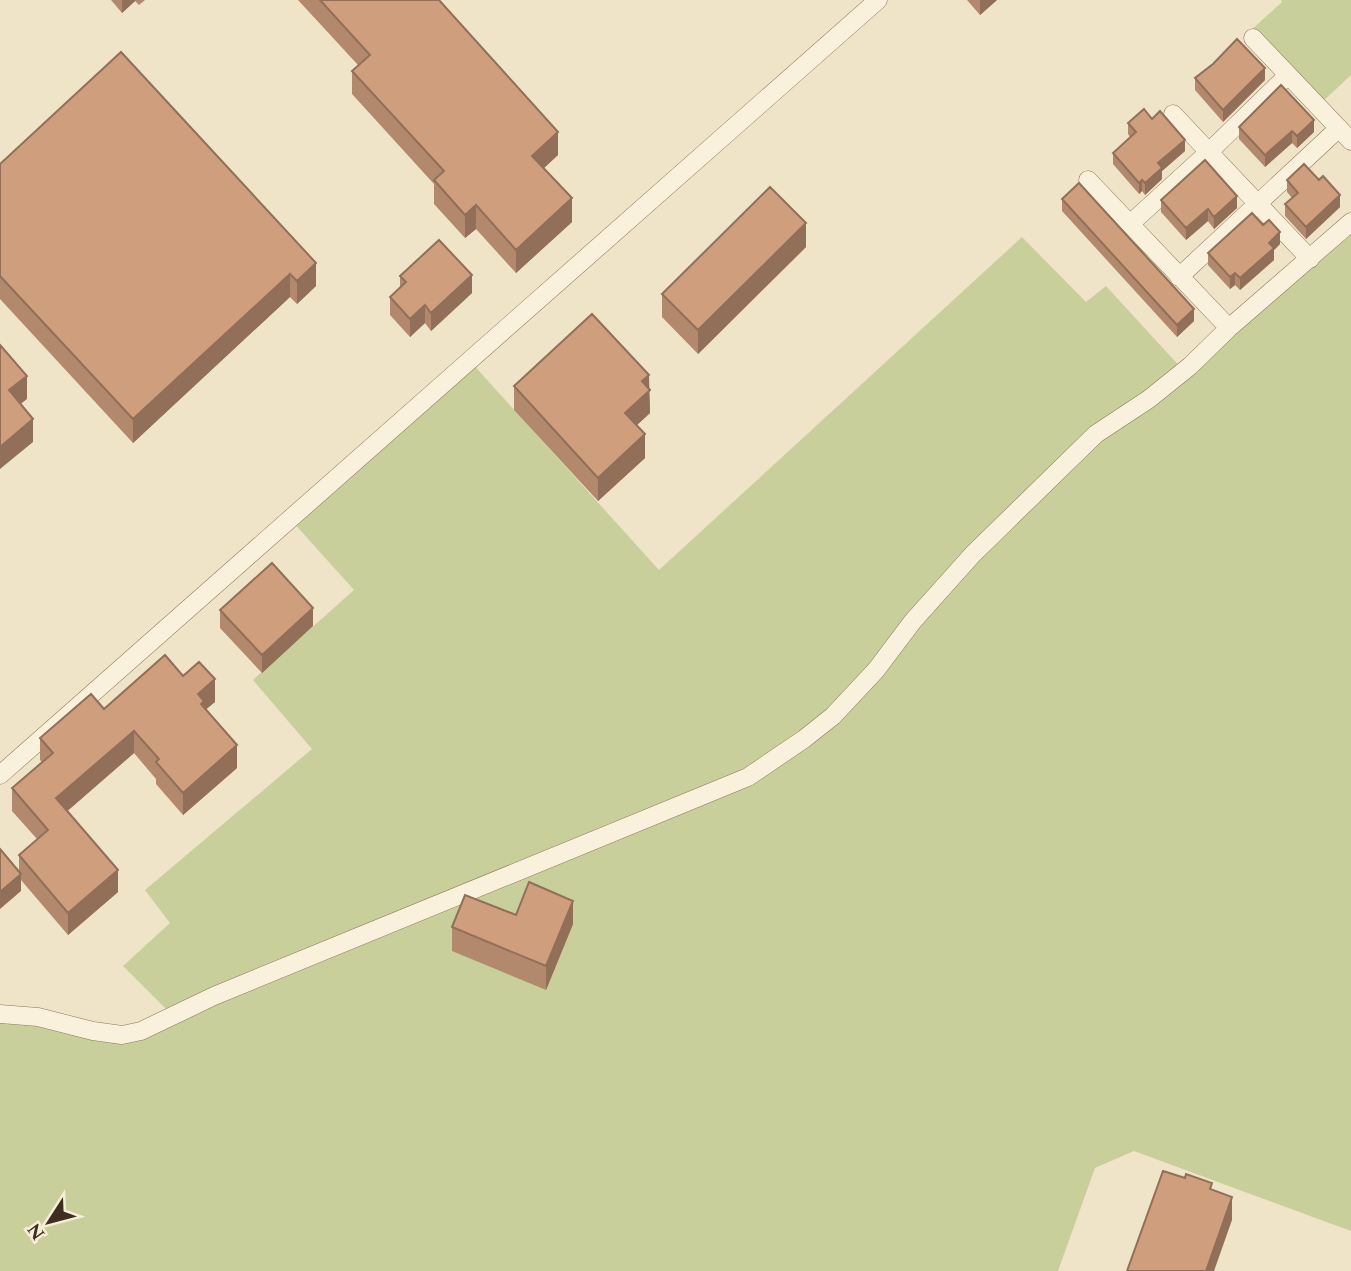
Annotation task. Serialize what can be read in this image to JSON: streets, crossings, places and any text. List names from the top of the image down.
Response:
{
  "north": "bottom left"
}
